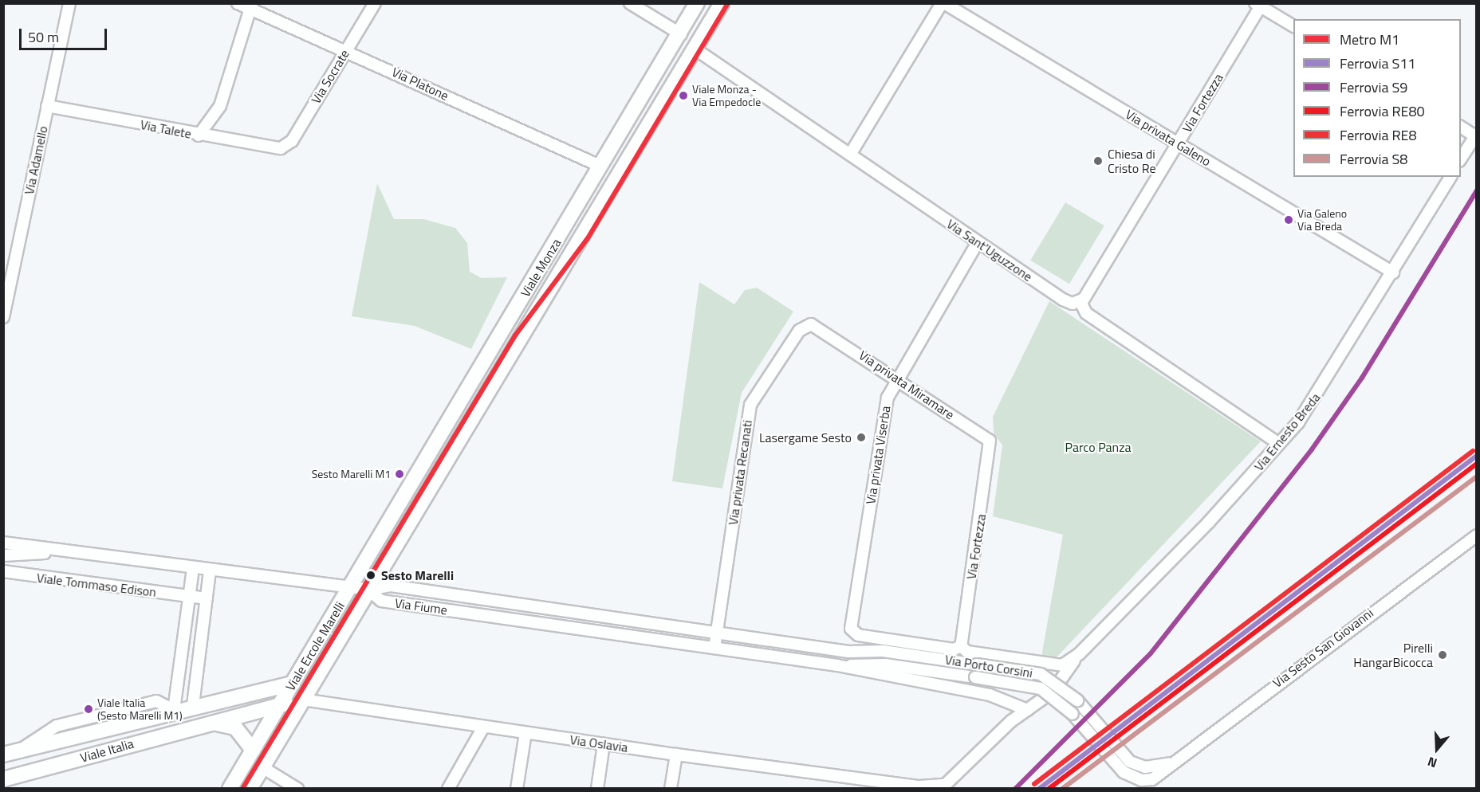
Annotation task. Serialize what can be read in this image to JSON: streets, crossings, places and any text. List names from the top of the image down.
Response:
{
  "streets": {
    "main road": ["Viale Monza", "Viale Ercole Marelli", "Viale Italia"],
    "street": [
      "Via Socrate",
      "Via Platone",
      "Via Fortezza",
      "Via Talete",
      "Via privata Galeno",
      "Via Adamello",
      "Via Sant'Uguzzone",
      "Via privata Miramare",
      "Via Ernesto Breda",
      "Via privata Viserba",
      "Via privata Recanati",
      "Viale Tommaso Edison",
      "Via Fiume",
      "Via Sesto San Giovanni",
      "Via Porto Corsini",
      "Via Oslavia"
    ]
  },
  "crossings": [
    ["Via Socrate", "Via Platone"],
    ["Via Socrate", "Via Talete"],
    ["Via Platone", "Viale Monza"],
    ["Via Fortezza", "Via privata Galeno"],
    ["Via Fortezza", "Via Sant'Uguzzone"],
    ["Via Fortezza", "Via privata Miramare"],
    ["Via Fortezza", "Via Porto Corsini"],
    ["Via Talete", "Via Adamello"],
    ["Via privata Galeno", "Via Ernesto Breda"],
    ["Via Sant'Uguzzone", "Viale Monza"],
    ["Via Sant'Uguzzone", "Via privata Viserba"],
    ["Viale Monza", "Viale Ercole Marelli"],
    ["Via privata Miramare", "Via privata Viserba"],
    ["Via privata Miramare", "Via privata Recanati"],
    ["Via Ernesto Breda", "Via Porto Corsini"],
    ["Via privata Viserba", "Via Porto Corsini"],
    ["Via privata Recanati", "Via Porto Corsini"],
    ["Viale Tommaso Edison", "Viale Ercole Marelli"],
    ["Via Fiume", "Viale Ercole Marelli"],
    ["Via Fiume", "Via Porto Corsini"],
    ["Viale Ercole Marelli", "Via Oslavia"],
    ["Viale Ercole Marelli", "Viale Italia"],
    ["Via Sesto San Giovanni", "Via Porto Corsini"]
  ],
  "parks": ["Parco Panza"],
  "places": [
    "Viale Monza - Via Empedocle",
    "Chiesa di Cristo Re",
    "Via Galeno Via Breda",
    "Lasergame Sesto",
    "Sesto Marelli M1",
    "Sesto Marelli",
    "Pirelli HangarBicocca",
    "Viale Italia (Sesto Marelli M1)"
  ],
  "lines": [
    "metro line M1",
    "rail line S9",
    "rail line RE8",
    "rail line S11",
    "rail line RE80",
    "rail line S8"
  ],
  "legend": [
    "Metro M1",
    "Ferrovia S11",
    "Ferrovia S9",
    "Ferrovia RE80",
    "Ferrovia RE8",
    "Ferrovia S8"
  ],
  "scale_bar": "50 m",
  "north": "bottom"
}
